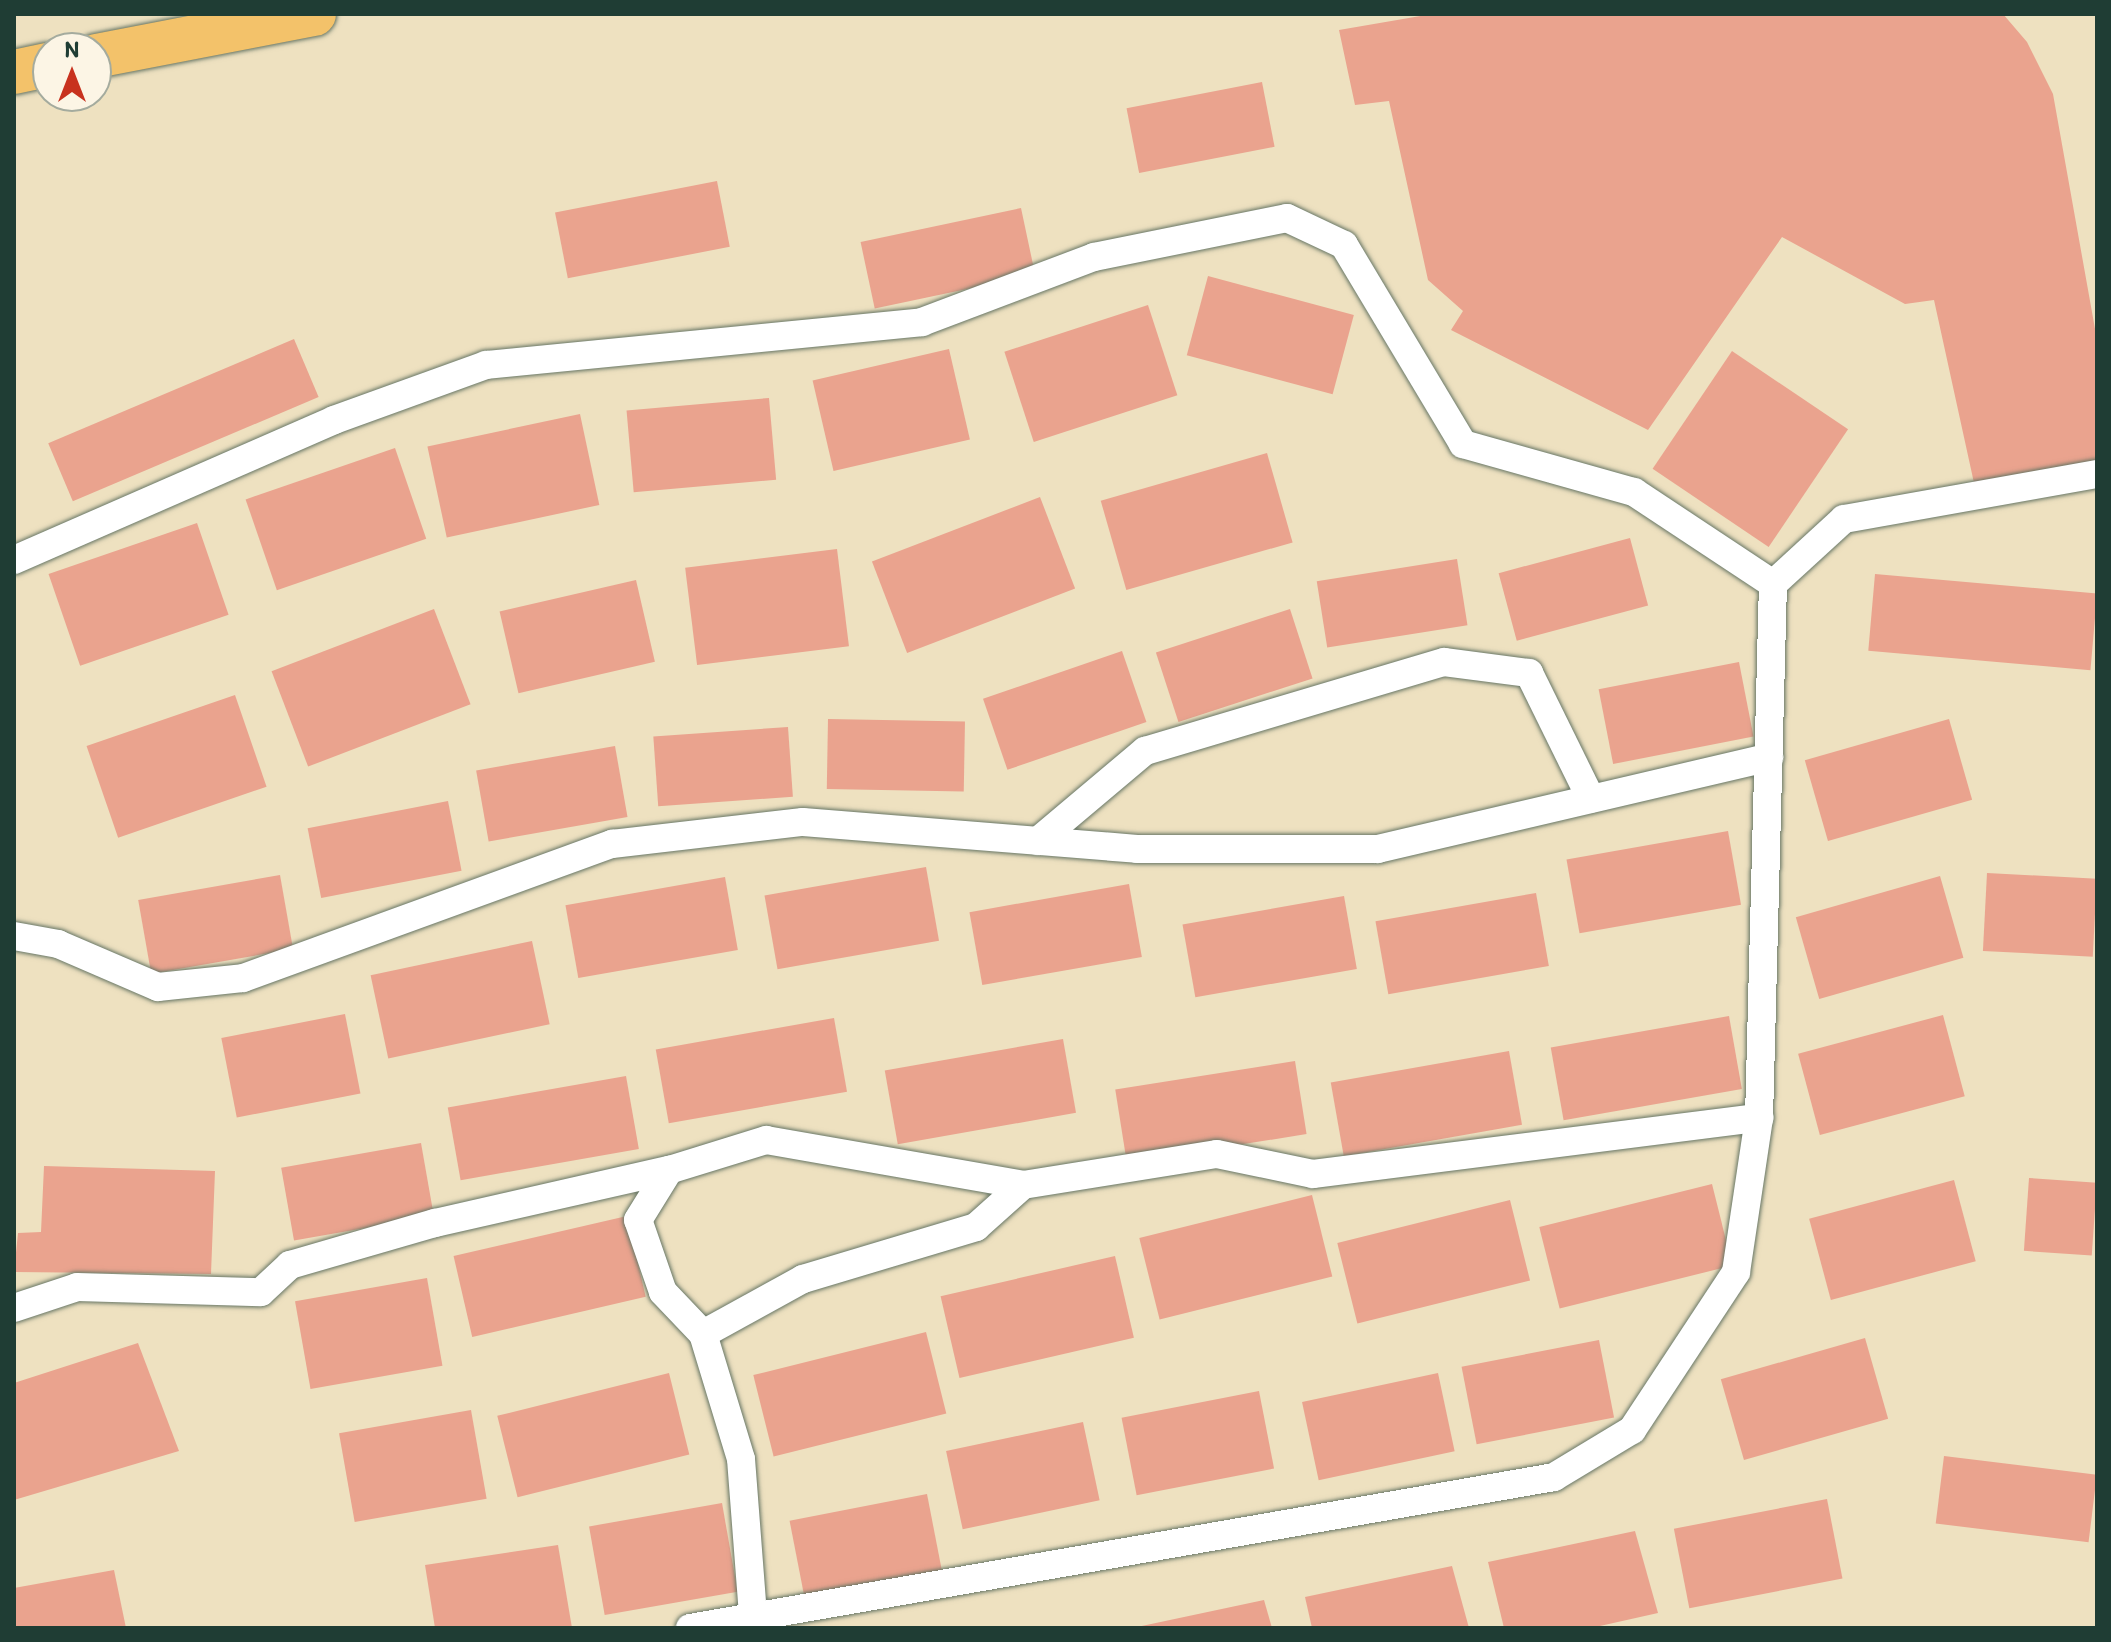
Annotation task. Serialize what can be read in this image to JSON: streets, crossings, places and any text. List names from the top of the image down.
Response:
{
  "north": "top"
}
